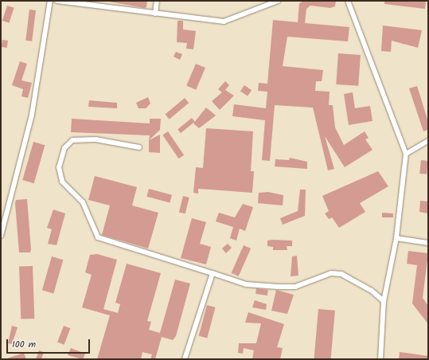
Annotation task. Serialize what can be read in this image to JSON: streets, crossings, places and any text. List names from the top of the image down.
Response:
{
  "scale_bar": "100 m"
}
